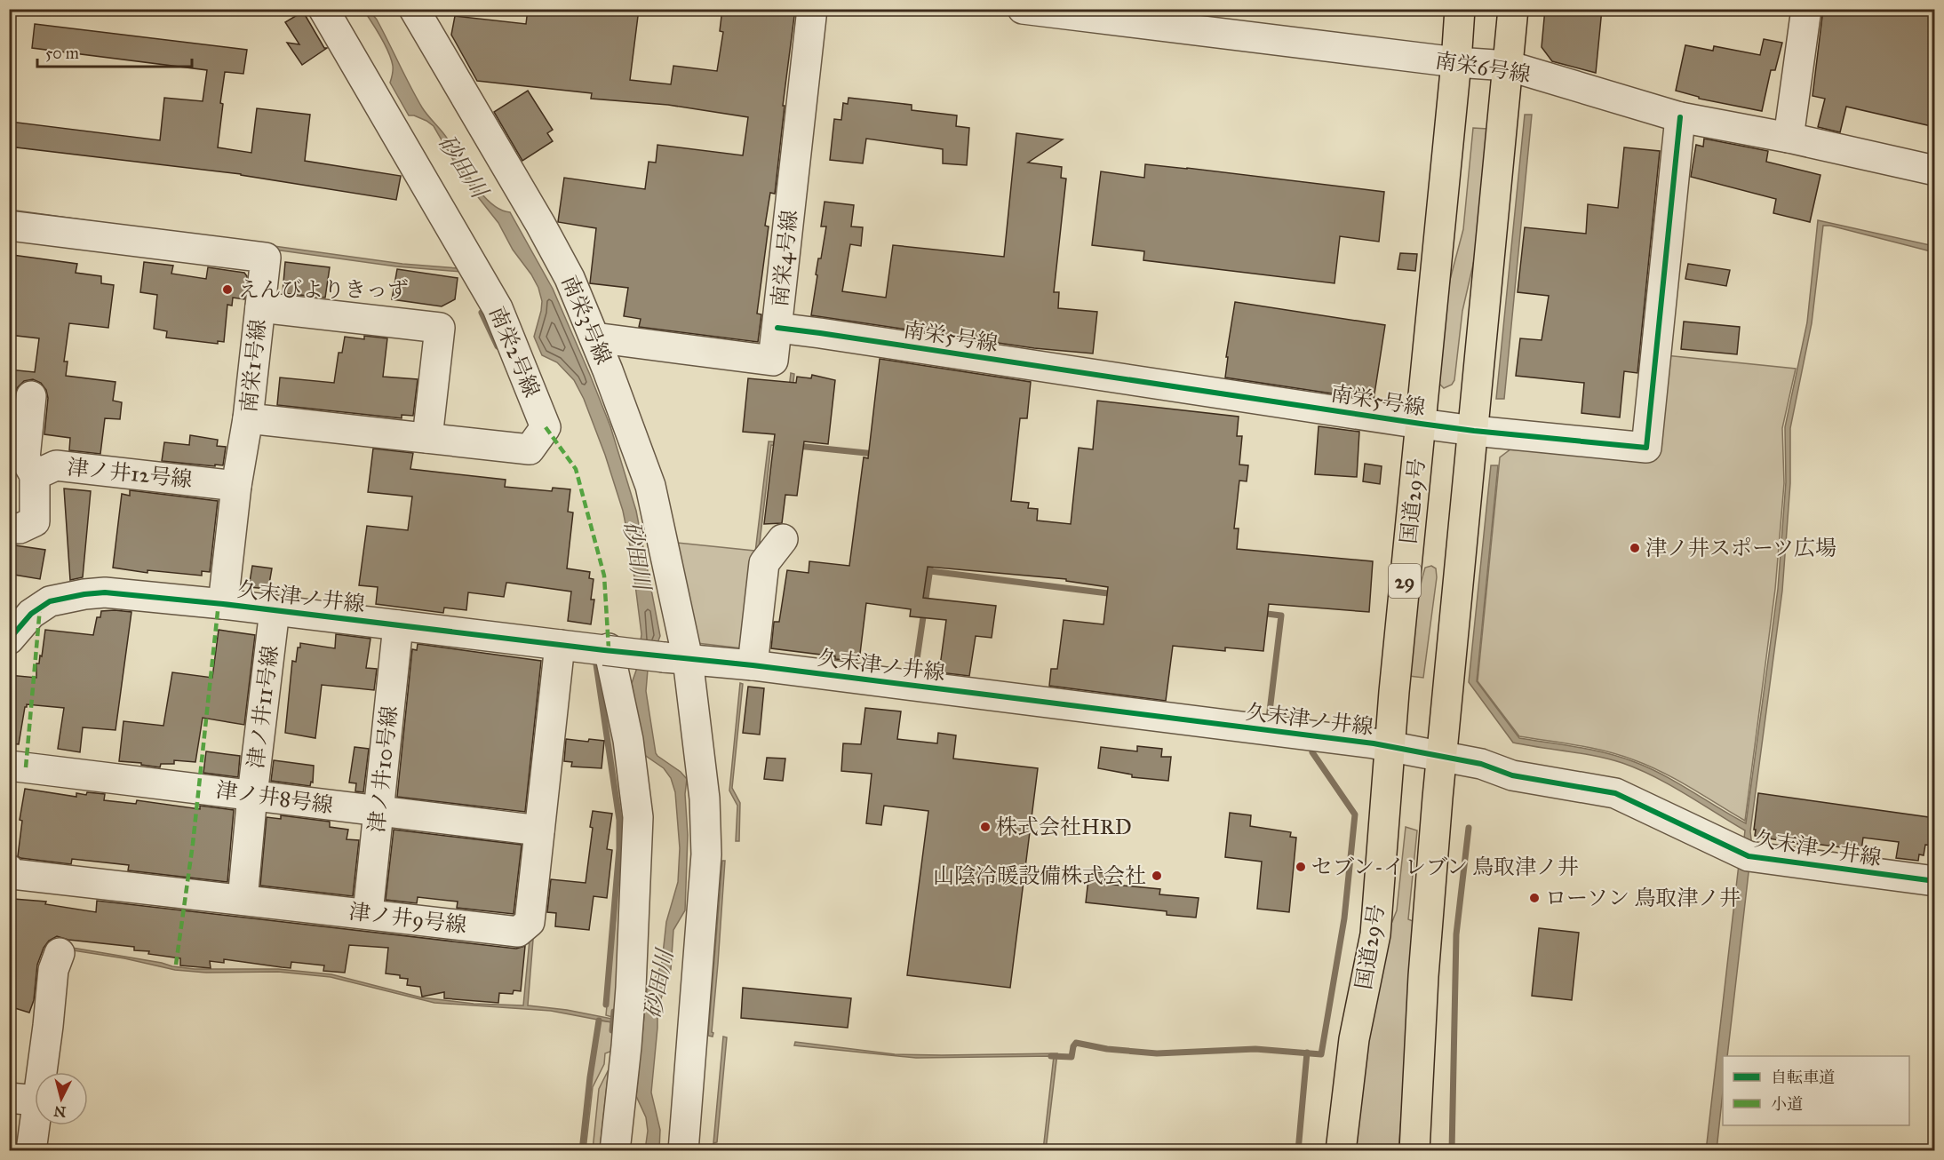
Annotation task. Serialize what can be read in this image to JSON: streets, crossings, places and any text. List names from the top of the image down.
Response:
{
  "streets": {
    "highway": ["国道29号", "29"],
    "street": [
      "南栄6号線",
      "南栄4号線",
      "南栄3号線",
      "南栄5号線",
      "南栄2号線",
      "南栄1号線",
      "津ノ井12号線",
      "久末津ノ井線",
      "津ノ井11号線",
      "津ノ井10号線",
      "津ノ井8号線",
      "津ノ井9号線"
    ]
  },
  "crossings": [
    ["南栄6号線", "南栄5号線"],
    ["南栄6号線", "国道29号"],
    ["南栄4号線", "南栄3号線"],
    ["南栄4号線", "南栄5号線"],
    ["南栄3号線", "久末津ノ井線"],
    ["南栄5号線", "国道29号"],
    ["南栄2号線", "南栄1号線"],
    ["南栄1号線", "津ノ井12号線"],
    ["南栄1号線", "久末津ノ井線"],
    ["国道29号", "久末津ノ井線"],
    ["久末津ノ井線", "津ノ井11号線"],
    ["久末津ノ井線", "津ノ井10号線"],
    ["久末津ノ井線", "津ノ井9号線"],
    ["津ノ井11号線", "津ノ井8号線"],
    ["津ノ井11号線", "津ノ井9号線"],
    ["津ノ井10号線", "津ノ井8号線"],
    ["津ノ井10号線", "津ノ井9号線"],
    ["津ノ井8号線", "津ノ井9号線"]
  ],
  "water": ["砂田川"],
  "places": [
    "えんびよりきっず",
    "津ノ井スポーツ広場",
    "株式会社HRD",
    "セブン-イレブン 鳥取津ノ井",
    "山陰冷暖設備株式会社",
    "ローソン 鳥取津ノ井"
  ],
  "legend": ["自転車道", "小道"],
  "scale_bar": "50 m",
  "north": "bottom"
}
